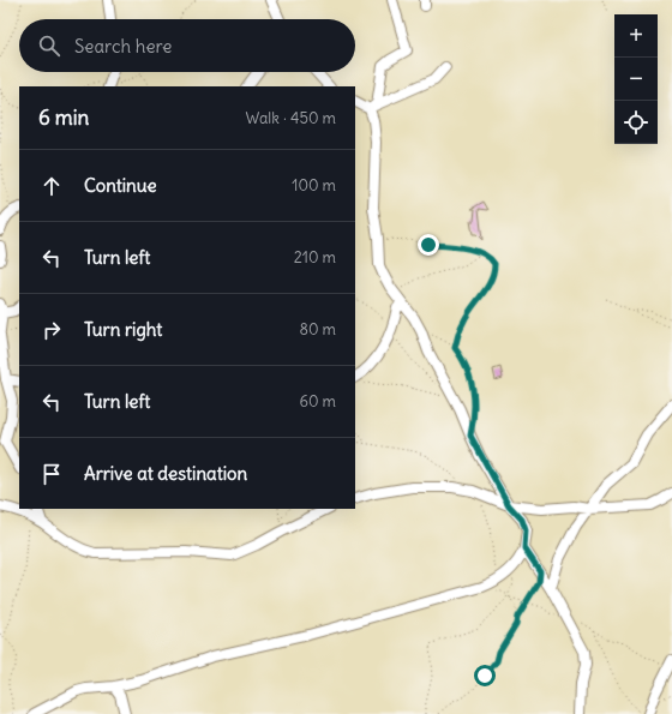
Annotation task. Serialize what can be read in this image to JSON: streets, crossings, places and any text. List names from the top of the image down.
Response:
{
  "page": {
    "map_buttons": ["+", "−"],
    "search": "Search here",
    "heading": ["6 min", "Walk · 450 m"],
    "list": [
      ["Continue", "100 m"],
      ["Turn left", "210 m"],
      ["Turn right", "80 m"],
      ["Turn left", "60 m"],
      "Arrive at destination"
    ]
  }
}
